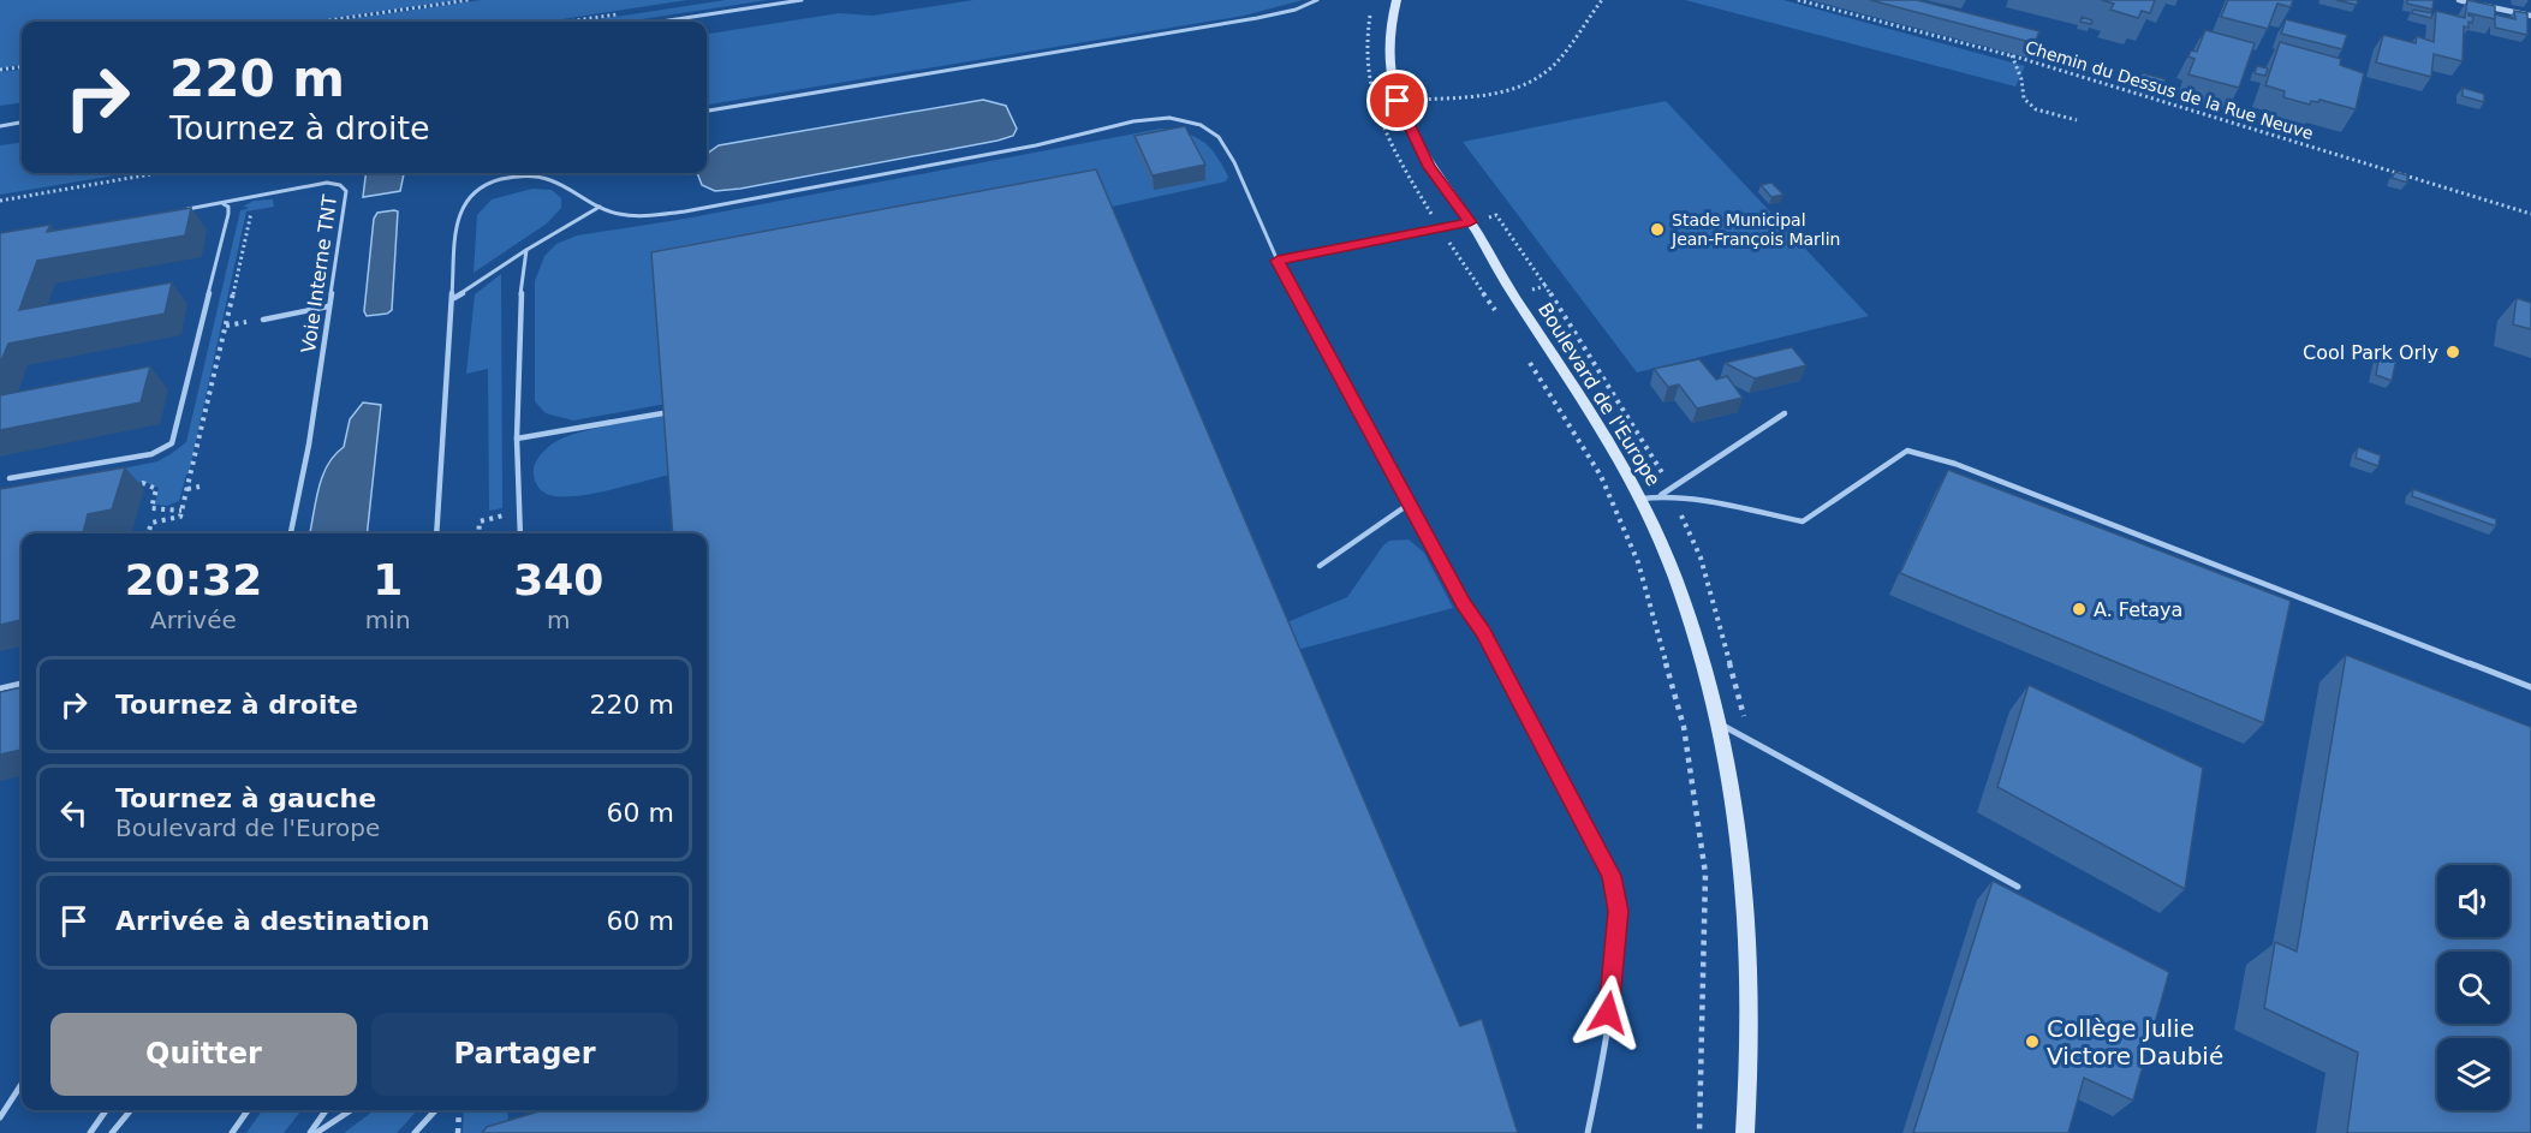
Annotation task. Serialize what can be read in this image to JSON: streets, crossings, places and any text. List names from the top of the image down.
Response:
{
  "streets": {
    "main road": ["Boulevard de l'Europe"],
    "lane": ["Voie Interne TNT"],
    "path": ["Chemin du Dessus de la Rue Neuve"]
  },
  "places": [
    "Stade Municipal Jean-François Marlin",
    "Cool Park Orly",
    "A. Fetaya",
    "Collège Julie Victore Daubié"
  ],
  "page": {
    "turn": ["220 m", "Tournez à droite"],
    "eta": [
      "20:32",
      "Arrivée",
      "1",
      "min",
      "340",
      "m"
    ],
    "list": [
      {
        "name": "Tournez à droite",
        "value": "220 m"
      },
      {
        "name": "Tournez à gauche",
        "note": "Boulevard de l'Europe",
        "value": "60 m"
      },
      {
        "name": "Arrivée à destination",
        "value": "60 m"
      }
    ],
    "buttons": ["Quitter", "Partager"]
  }
}
